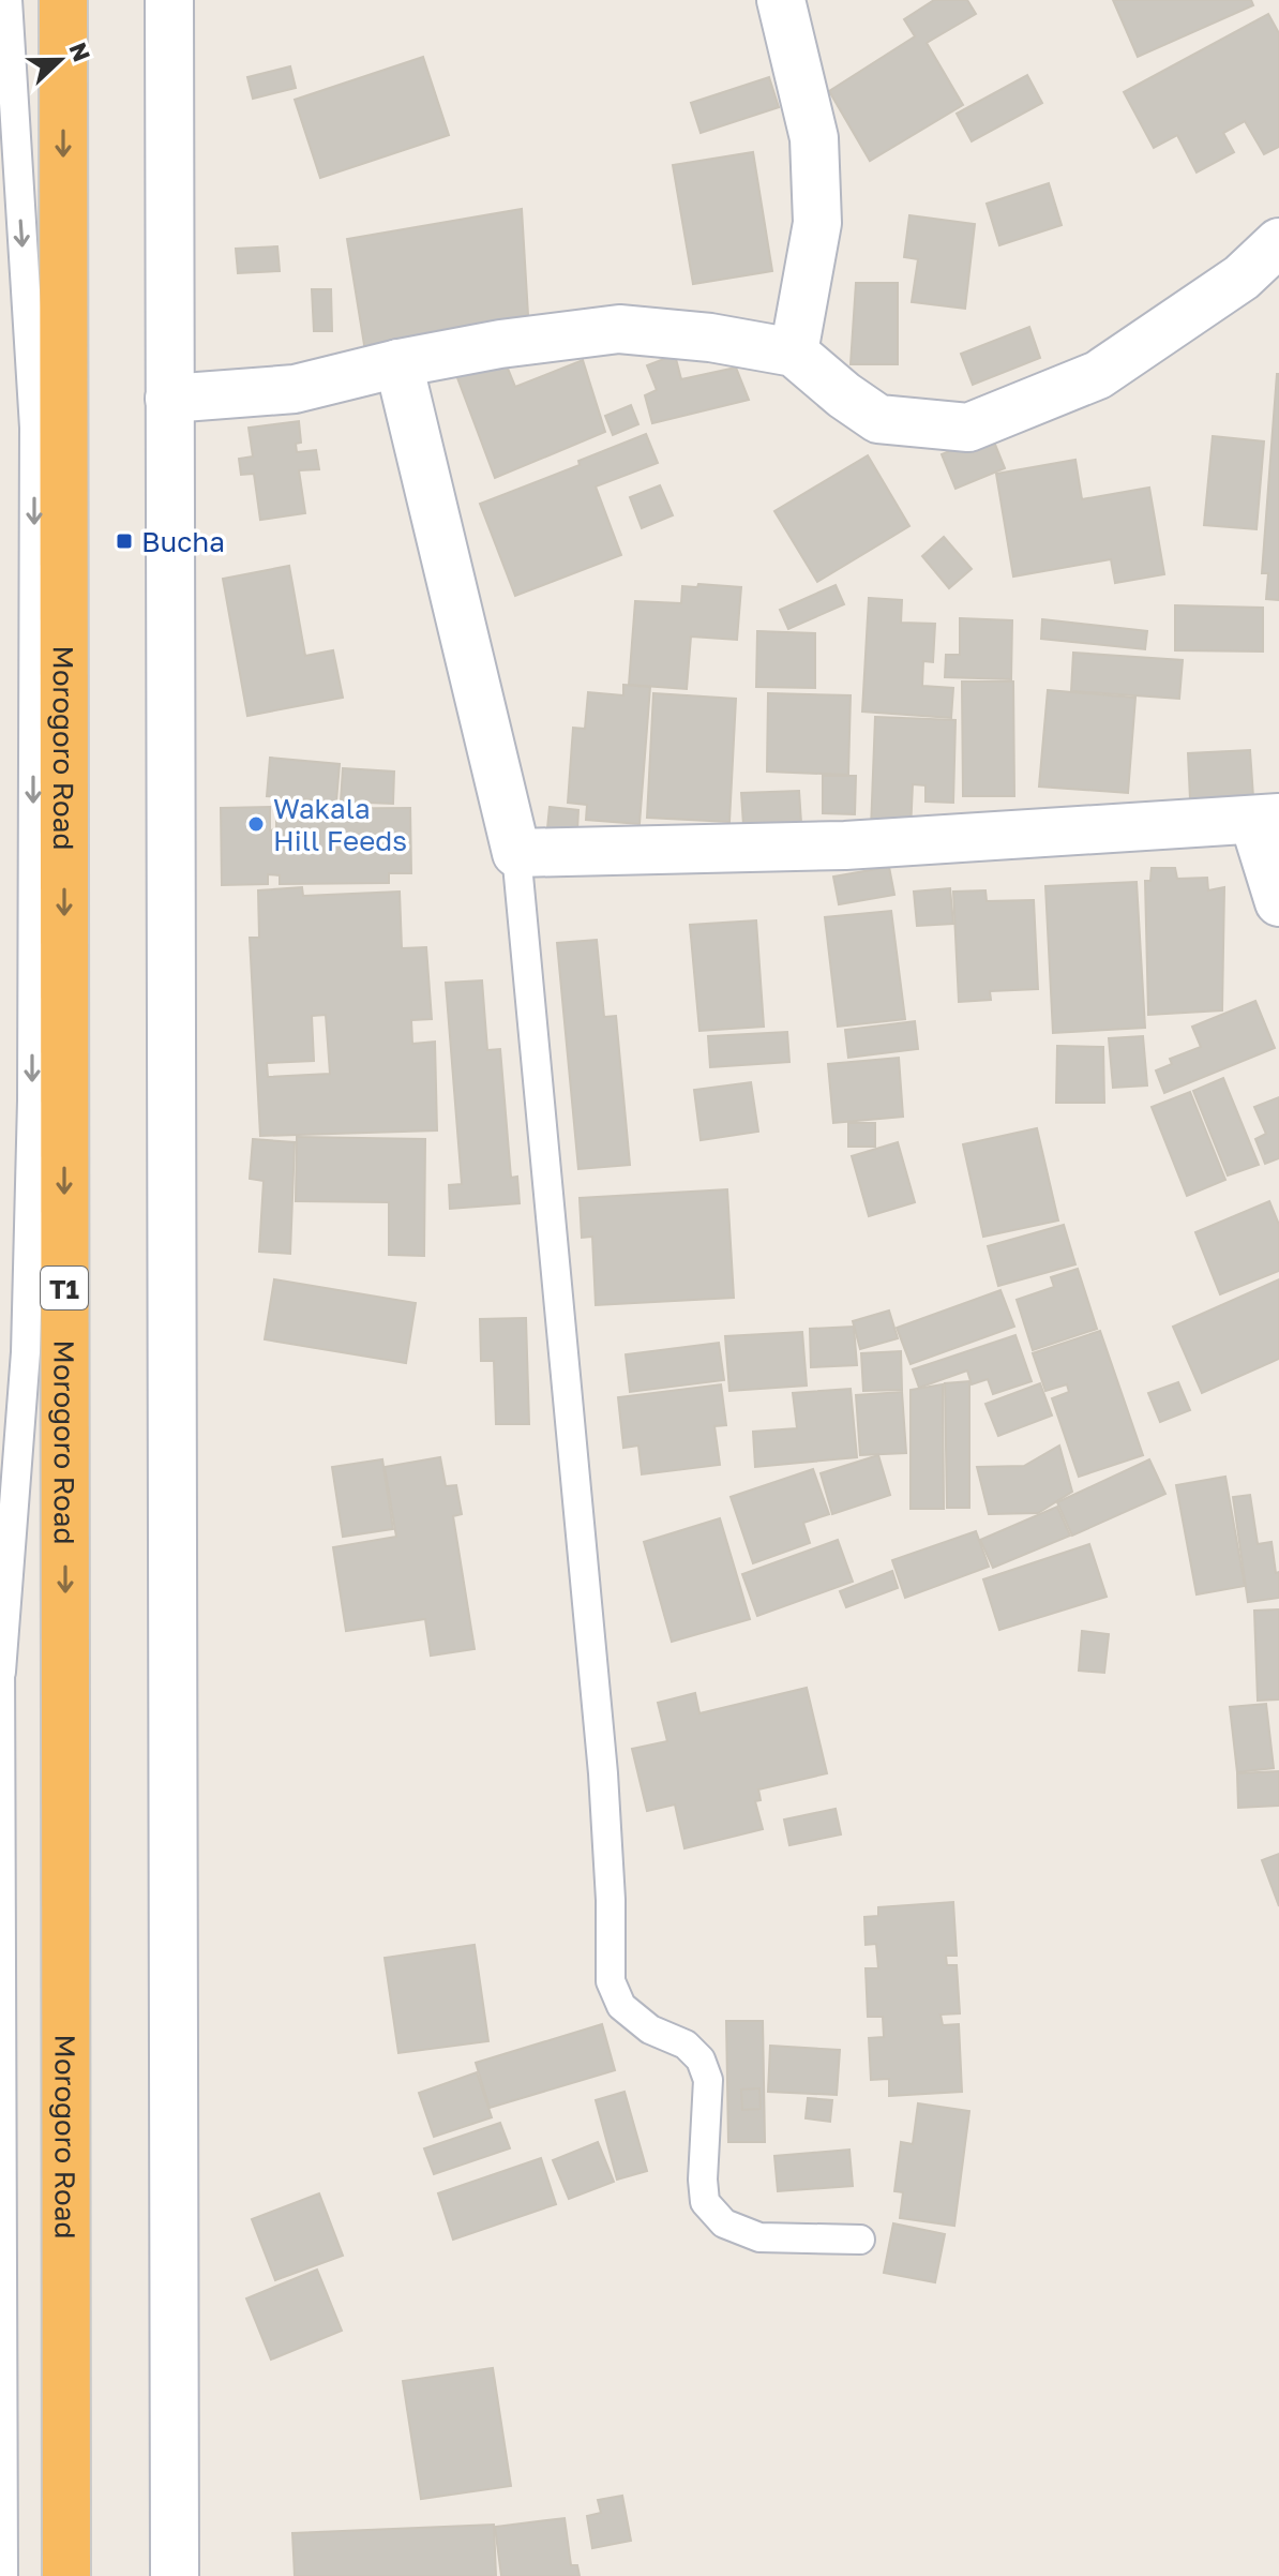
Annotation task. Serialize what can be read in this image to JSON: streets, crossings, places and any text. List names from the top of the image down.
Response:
{
  "streets": {
    "highway": ["Morogoro Road", "T1"]
  },
  "one_way": ["Morogoro Road"],
  "places": {
    "transit": ["Bucha"],
    "other": ["Wakala Hill Feeds"]
  },
  "north": "right"
}
